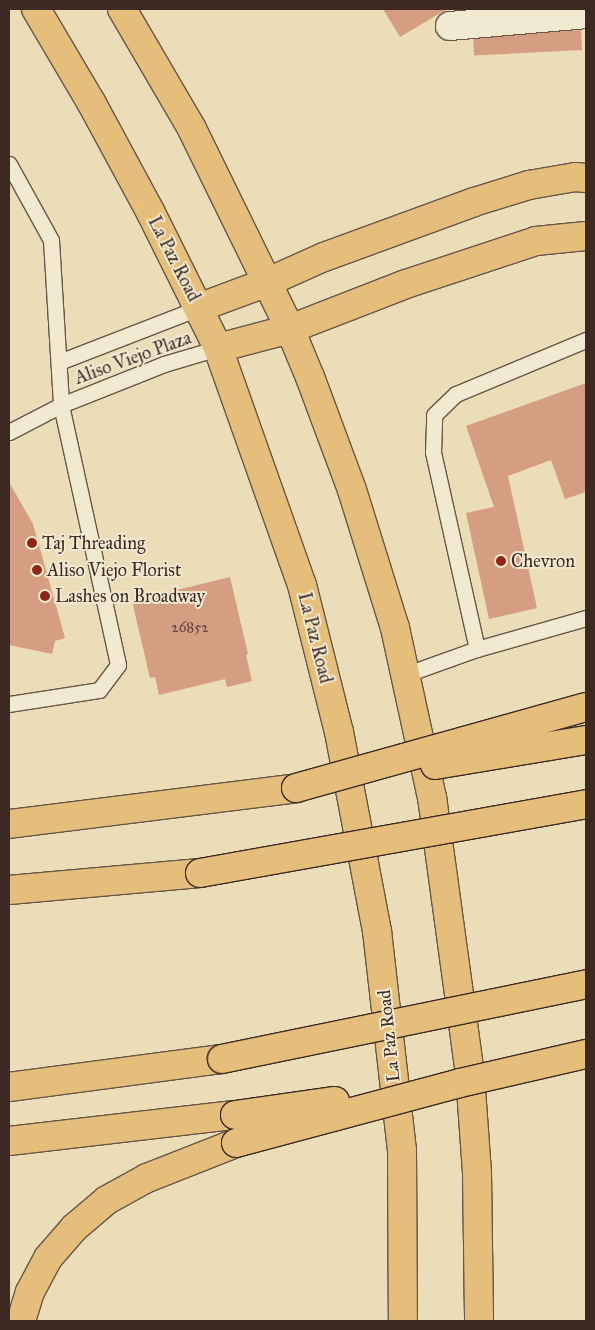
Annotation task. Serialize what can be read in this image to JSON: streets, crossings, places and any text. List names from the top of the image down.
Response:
{
  "streets": {
    "main road": ["La Paz Road"],
    "lane": ["Aliso Viejo Plaza"]
  },
  "crossings": [
    ["La Paz Road", "Aliso Viejo Plaza"]
  ],
  "places": [
    "Taj Threading",
    "Chevron",
    "Aliso Viejo Florist",
    "Lashes on Broadway"
  ],
  "house_numbers": ["26852"]
}
